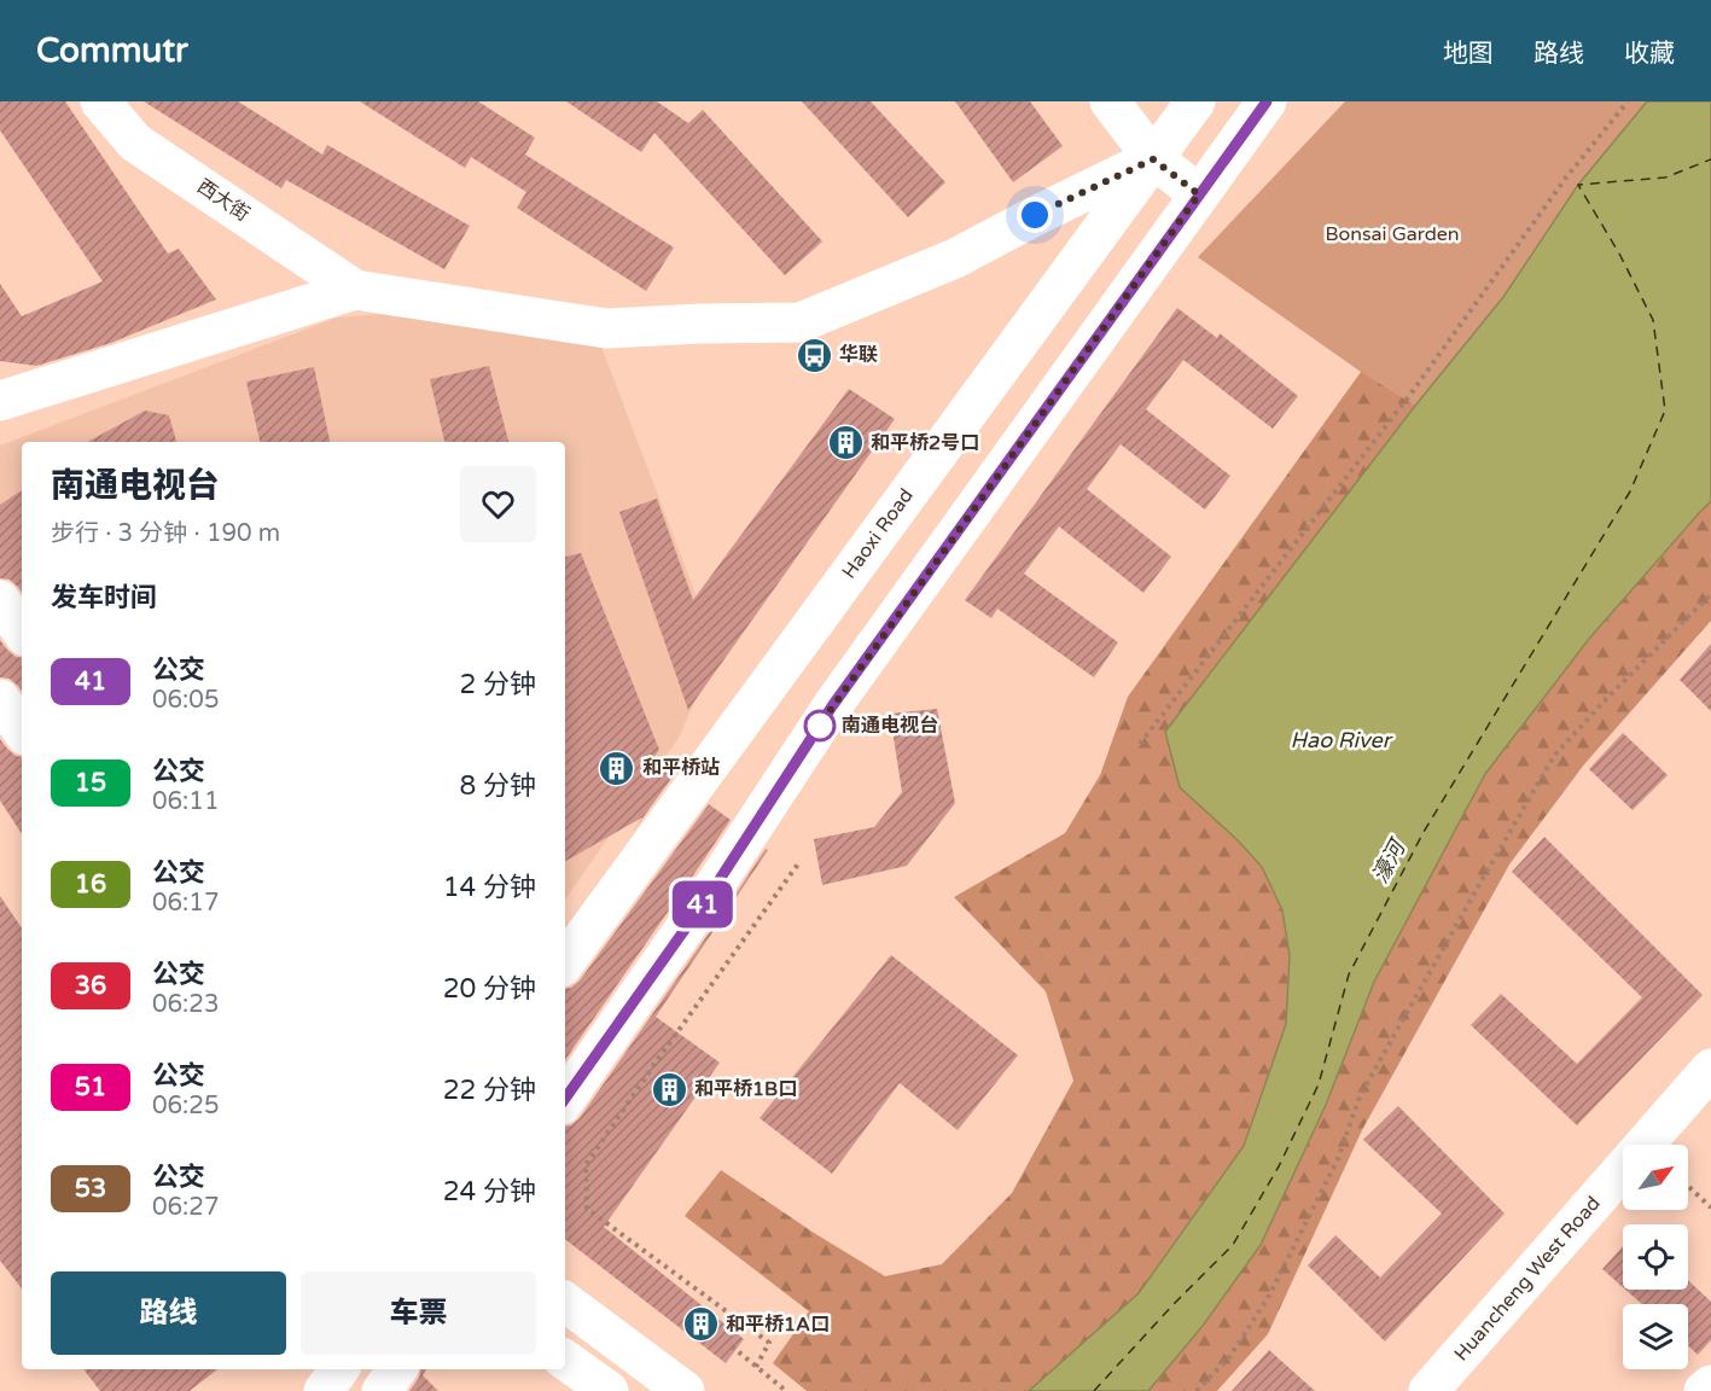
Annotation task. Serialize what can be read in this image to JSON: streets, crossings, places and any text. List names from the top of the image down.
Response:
{
  "streets": {
    "main road": ["西大街", "Haoxi Road", "Huancheng West Road"]
  },
  "water": ["Hao River", "濠河"],
  "parks": ["Bonsai Garden"],
  "places": {
    "bus stop": ["华联"],
    "building": [
      "和平桥2号口",
      "和平桥站",
      "和平桥1B口",
      "和平桥1A口"
    ],
    "other": ["南通电视台"]
  },
  "lines": ["bus line 41"],
  "north": "top right",
  "page": {
    "header": "Commutr",
    "nav": ["地图", "路线", "收藏"],
    "on_map": "41",
    "heading": [
      ["南通电视台", "步行 · 3 分钟 · 190 m"],
      "发车时间"
    ],
    "list": [
      {
        "mark": "41",
        "name": "公交",
        "note": "06:05",
        "value": "2 分钟"
      },
      {
        "mark": "15",
        "name": "公交",
        "note": "06:11",
        "value": "8 分钟"
      },
      {
        "mark": "16",
        "name": "公交",
        "note": "06:17",
        "value": "14 分钟"
      },
      {
        "mark": "36",
        "name": "公交",
        "note": "06:23",
        "value": "20 分钟"
      },
      {
        "mark": "51",
        "name": "公交",
        "note": "06:25",
        "value": "22 分钟"
      },
      {
        "mark": "53",
        "name": "公交",
        "note": "06:27",
        "value": "24 分钟"
      }
    ],
    "buttons": ["路线", "车票"]
  }
}
